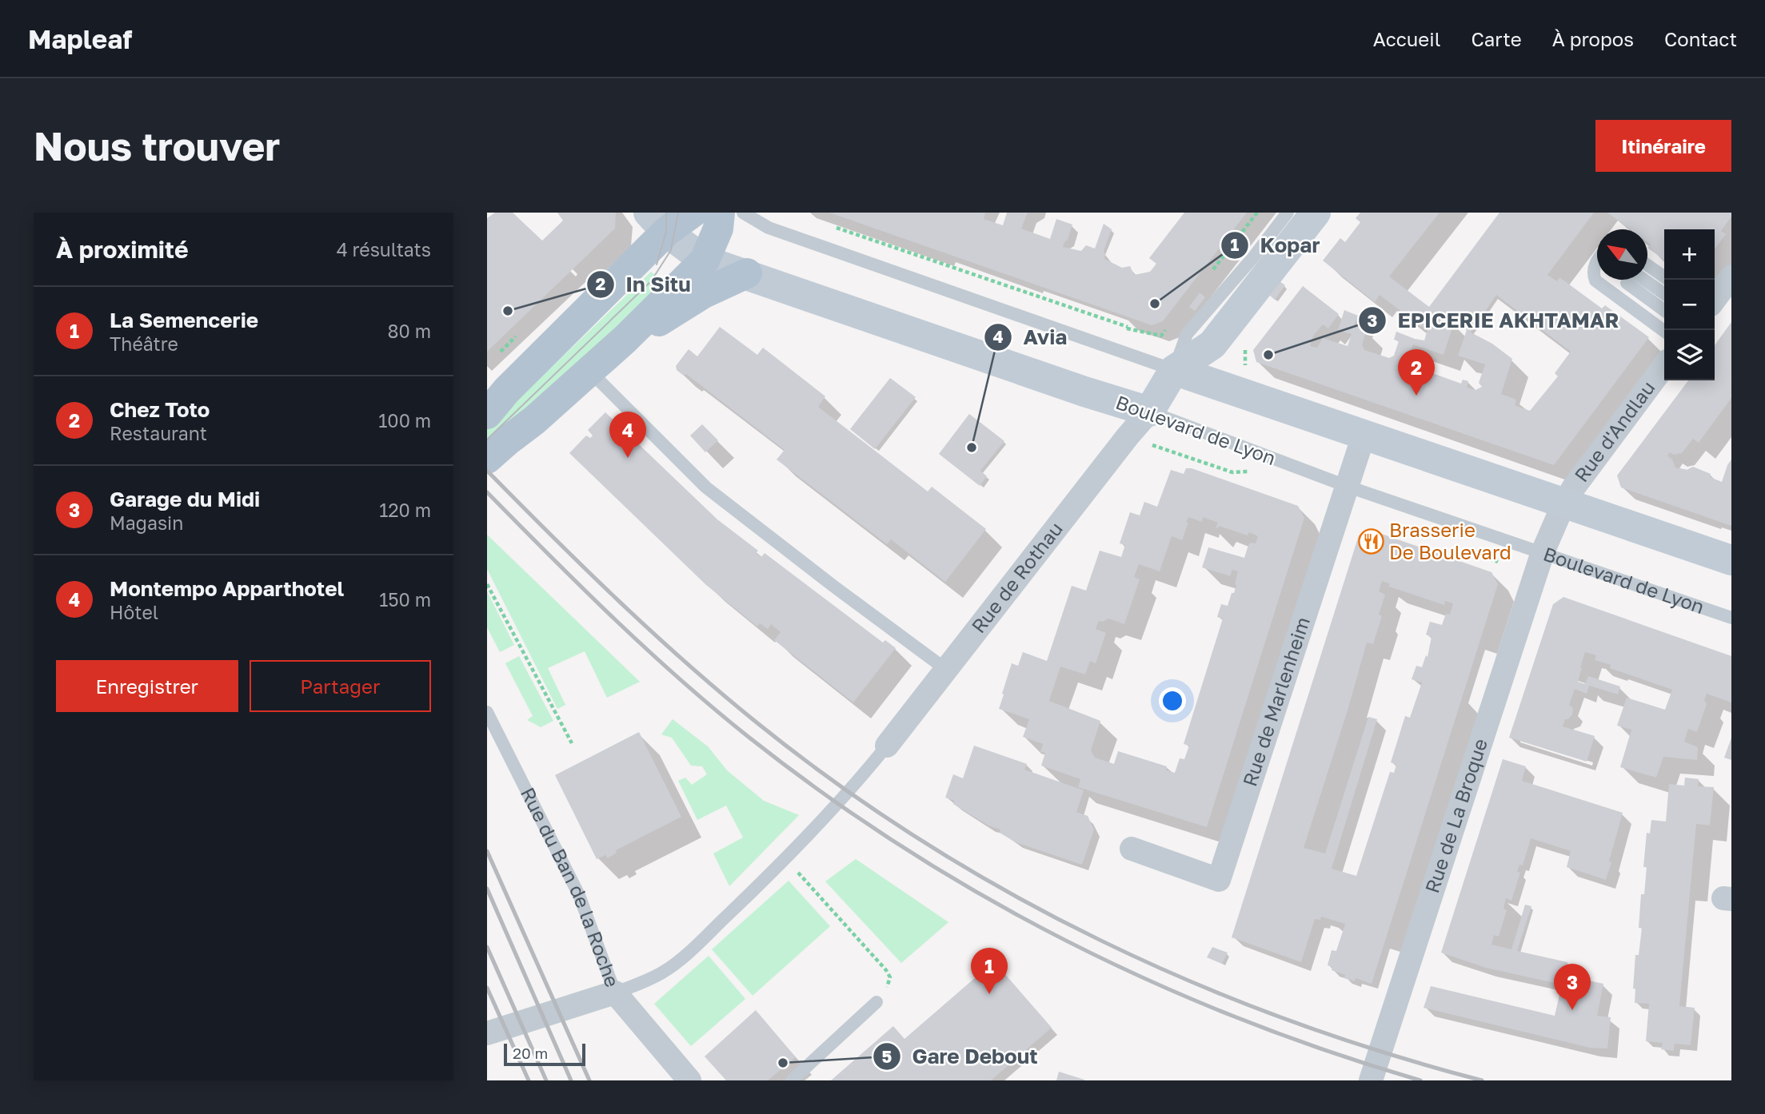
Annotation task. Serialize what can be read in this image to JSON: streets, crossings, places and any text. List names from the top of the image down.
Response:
{
  "streets": {
    "main road": ["Boulevard de Lyon"],
    "street": [
      "Rue d'Andlau",
      "Rue de Rothau",
      "Rue de Marlenheim",
      "Rue de La Broque",
      "Rue du Ban de la Roche"
    ]
  },
  "crossings": [
    ["Boulevard de Lyon", "Rue d'Andlau"],
    ["Boulevard de Lyon", "Rue de Rothau"],
    ["Boulevard de Lyon", "Rue de Marlenheim"],
    ["Boulevard de Lyon", "Rue de La Broque"],
    ["Rue d'Andlau", "Rue de La Broque"]
  ],
  "places": {
    "other": [
      "Kopar",
      "In Situ",
      "EPICERIE AKHTAMAR",
      "Avia",
      "Gare Debout"
    ],
    "restaurant": ["Brasserie De Boulevard"]
  },
  "scale_bar": "20 m",
  "north": "top left",
  "page": {
    "header": "Mapleaf",
    "nav": [
      "Accueil",
      "Carte",
      "À propos",
      "Contact"
    ],
    "buttons": [
      "Itinéraire",
      ["Enregistrer", "Partager"]
    ],
    "title": "Nous trouver",
    "heading": ["À proximité", "4 résultats"],
    "map_buttons": ["+", "−"],
    "list": [
      {
        "mark": "1",
        "name": "La Semencerie",
        "note": "Théâtre",
        "value": "80 m"
      },
      {
        "mark": "2",
        "name": "Chez Toto",
        "note": "Restaurant",
        "value": "100 m"
      },
      {
        "mark": "3",
        "name": "Garage du Midi",
        "note": "Magasin",
        "value": "120 m"
      },
      {
        "mark": "4",
        "name": "Montempo Apparthotel",
        "note": "Hôtel",
        "value": "150 m"
      }
    ],
    "pins": [
      "2",
      "4",
      "1",
      "3"
    ],
    "scale": "20 m"
  }
}
